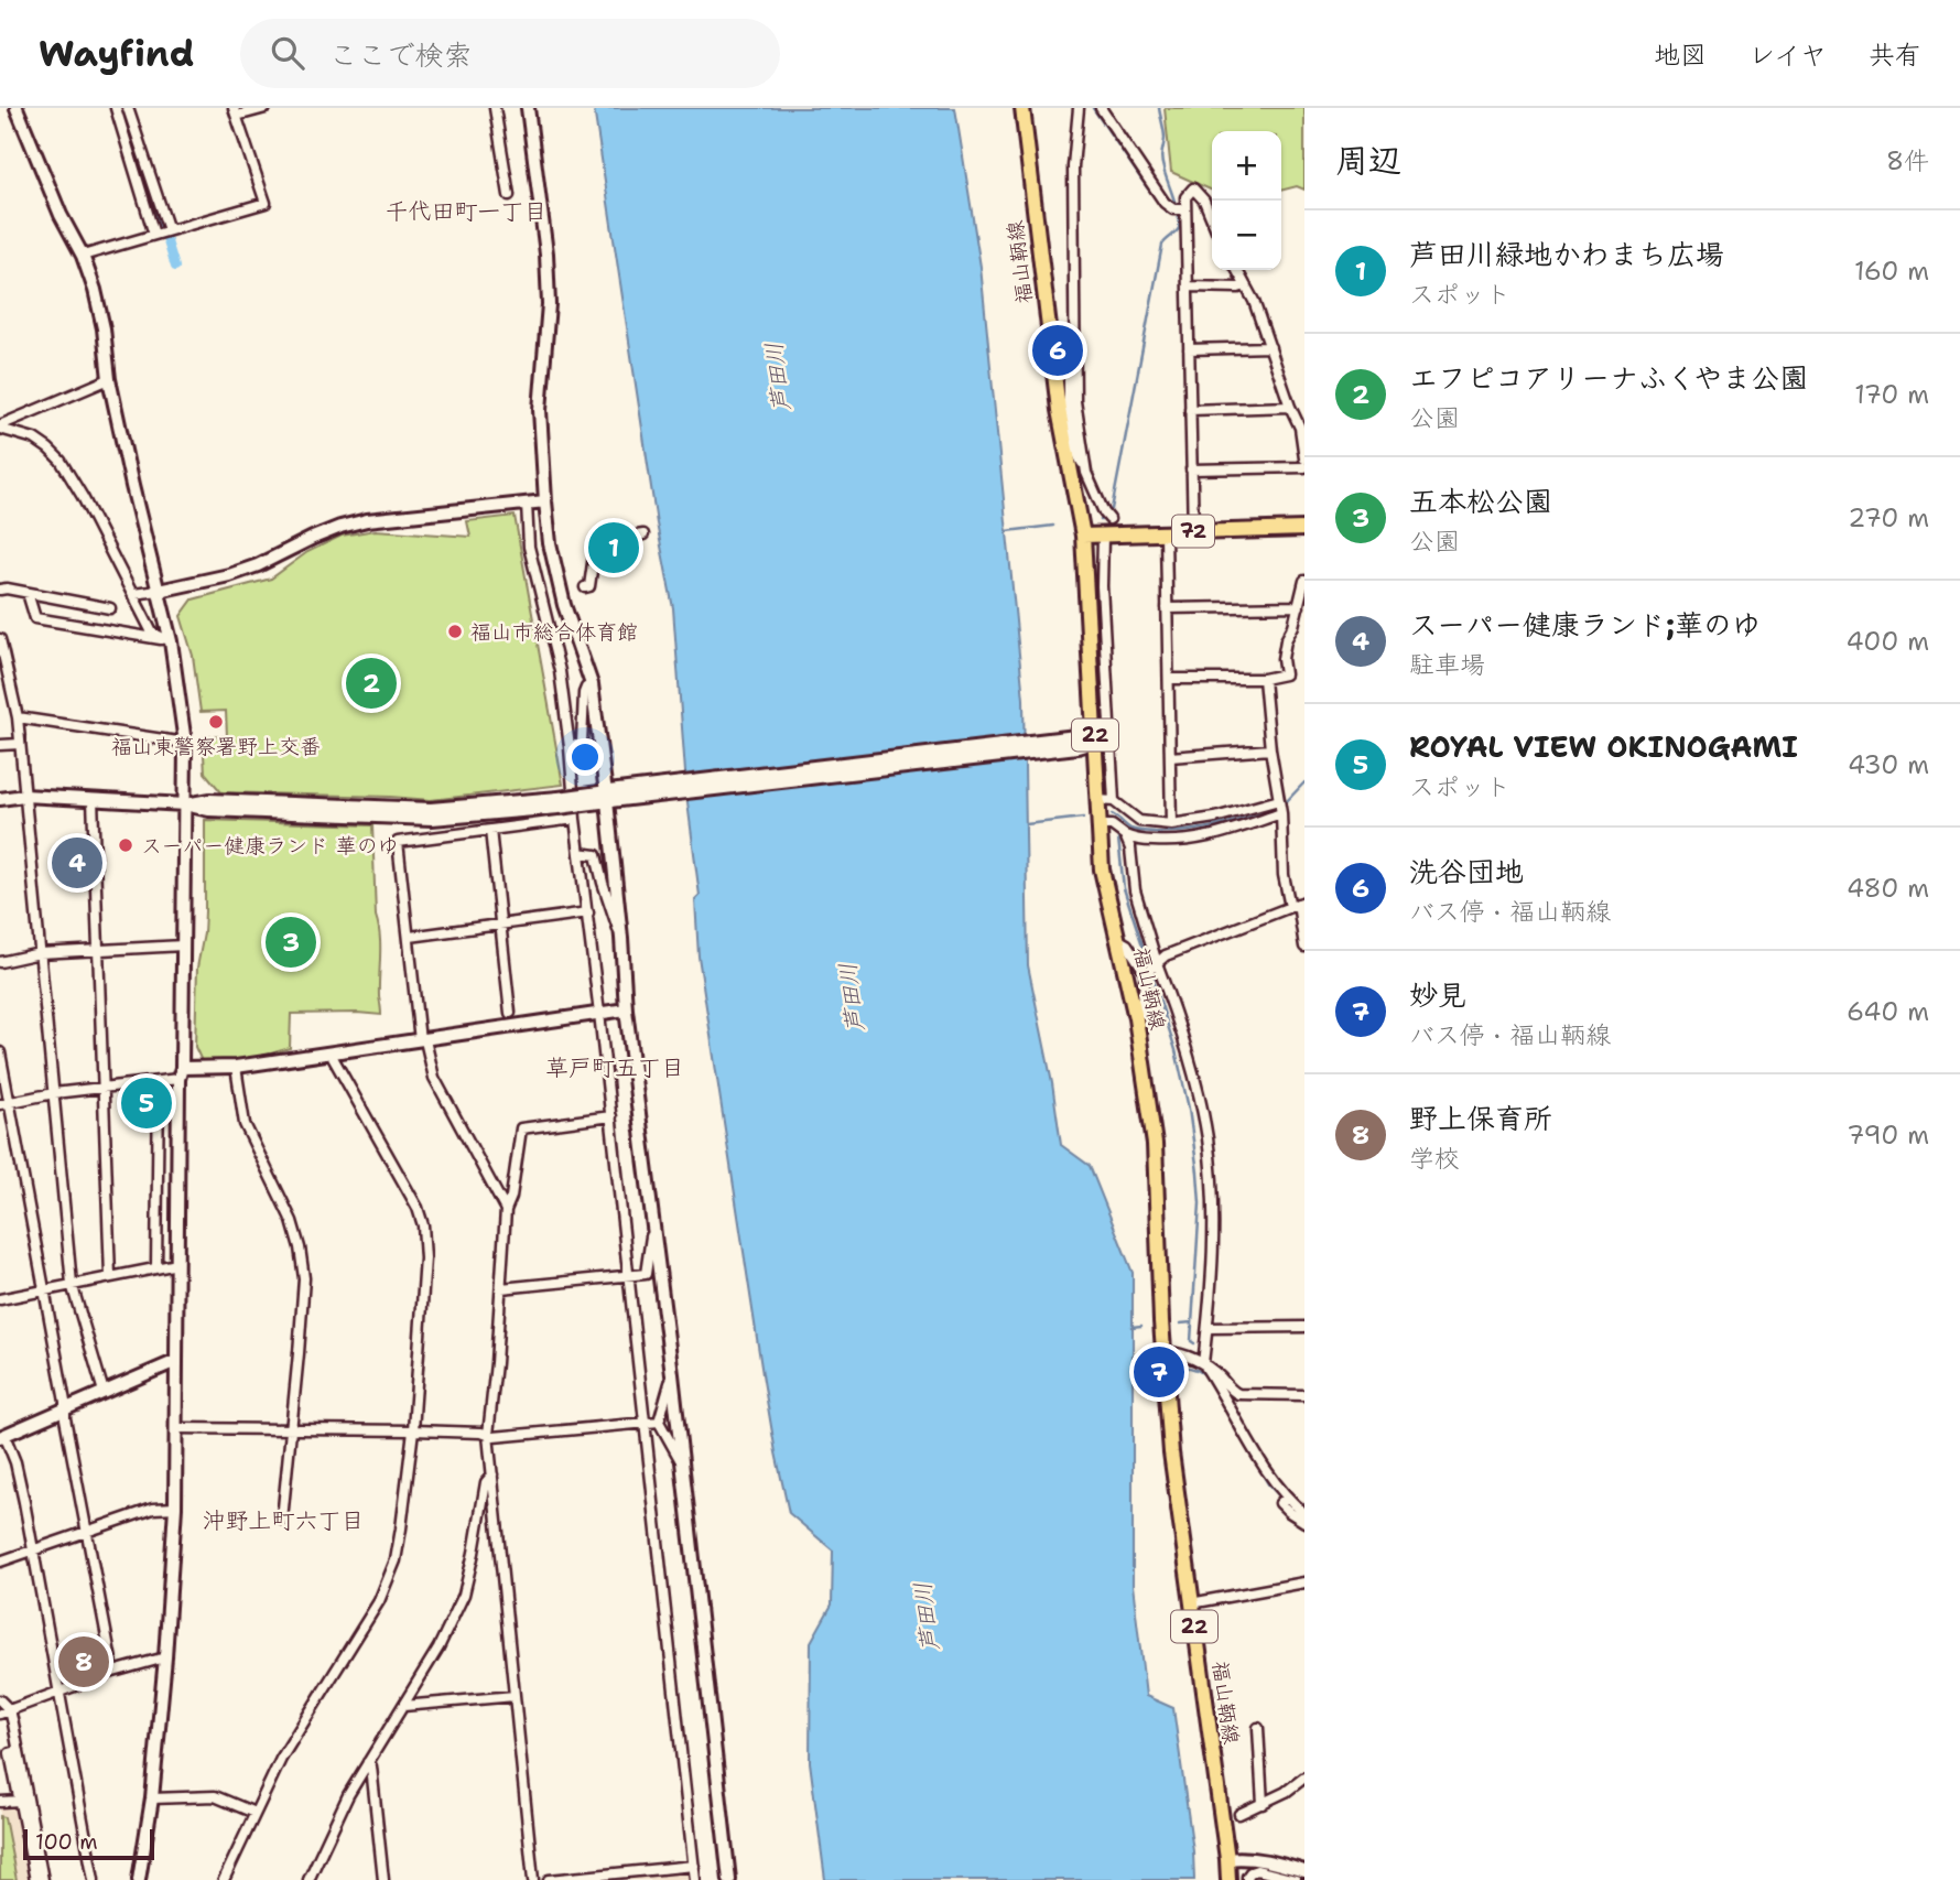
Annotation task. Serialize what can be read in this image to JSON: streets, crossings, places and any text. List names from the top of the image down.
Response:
{
  "streets": {
    "main road": ["福山鞆線", "72", "22"]
  },
  "crossings": [
    ["福山鞆線", "72"]
  ],
  "districts": ["千代田町一丁目", "草戸町五丁目", "沖野上町六丁目"],
  "water": ["芦田川"],
  "places": ["福山市総合体育館", "福山東警察署野上交番", "スーパー健康ランド 華のゆ"],
  "scale_bar": "100 m",
  "page": {
    "header": "Wayfind",
    "search": "ここで検索",
    "nav": ["地図", "レイヤ", "共有"],
    "heading": ["周辺", "8件"],
    "map_buttons": ["+", "−"],
    "list": [
      {
        "mark": "1",
        "name": "芦田川緑地かわまち広場",
        "note": "スポット",
        "value": "160 m"
      },
      {
        "mark": "2",
        "name": "エフピコアリーナふくやま公園",
        "note": "公園",
        "value": "170 m"
      },
      {
        "mark": "3",
        "name": "五本松公園",
        "note": "公園",
        "value": "270 m"
      },
      {
        "mark": "4",
        "name": "スーパー健康ランド;華のゆ",
        "note": "駐車場",
        "value": "400 m"
      },
      {
        "mark": "5",
        "name": "ROYAL VIEW OKINOGAMI",
        "note": "スポット",
        "value": "430 m"
      },
      {
        "mark": "6",
        "name": "洗谷団地",
        "note": "バス停 · 福山鞆線",
        "value": "480 m"
      },
      {
        "mark": "7",
        "name": "妙見",
        "note": "バス停 · 福山鞆線",
        "value": "640 m"
      },
      {
        "mark": "8",
        "name": "野上保育所",
        "note": "学校",
        "value": "790 m"
      }
    ],
    "pins": [
      "6",
      "1",
      "2",
      "4",
      "3",
      "5",
      "7",
      "8"
    ],
    "scale": "100 m"
  }
}
